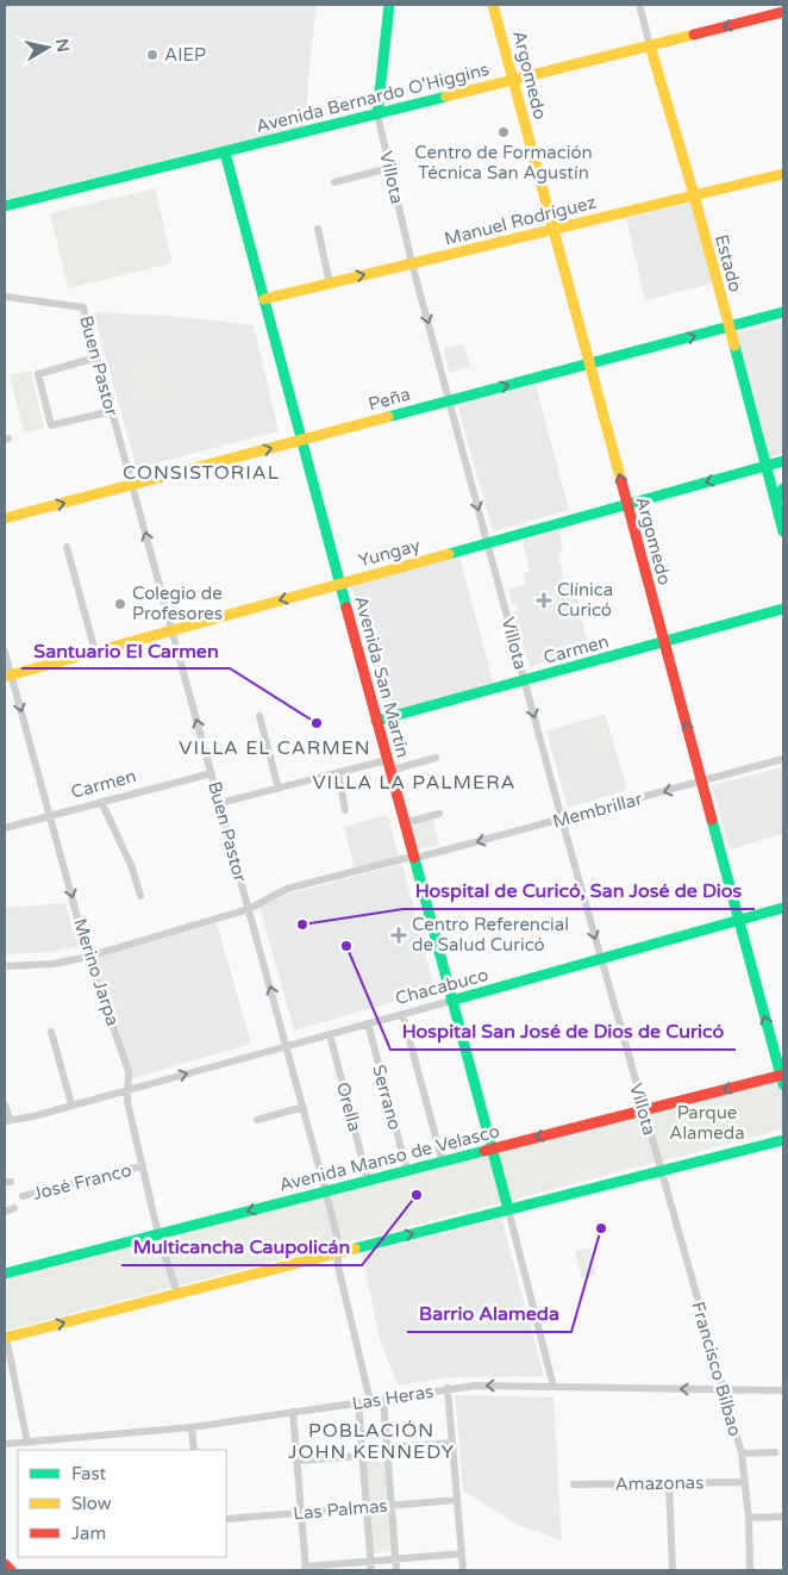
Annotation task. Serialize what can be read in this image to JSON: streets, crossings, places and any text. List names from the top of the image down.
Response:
{
  "streets": {
    "street": [
      "Argomedo",
      "Avenida Bernardo O'Higgins",
      "Villota",
      "Manuel Rodríguez",
      "Estado",
      "Buen Pastor",
      "Peña",
      "Yungay",
      "Carmen",
      "Avenida San Martín",
      "Membrillar",
      "Merino Jarpa",
      "Chacabuco",
      "Serrano",
      "Orella",
      "Avenida Manso de Velasco",
      "José Franco",
      "Francisco Bilbao",
      "Las Heras",
      "Amazonas",
      "Las Palmas"
    ]
  },
  "crossings": [
    ["Argomedo", "Avenida Bernardo O'Higgins"],
    ["Argomedo", "Manuel Rodríguez"],
    ["Argomedo", "Peña"],
    ["Argomedo", "Yungay"],
    ["Argomedo", "Carmen"],
    ["Argomedo", "Membrillar"],
    ["Argomedo", "Chacabuco"],
    ["Argomedo", "Avenida Manso de Velasco"],
    ["Avenida Bernardo O'Higgins", "Villota"],
    ["Avenida Bernardo O'Higgins", "Estado"],
    ["Avenida Bernardo O'Higgins", "Avenida San Martín"],
    ["Villota", "Manuel Rodríguez"],
    ["Villota", "Peña"],
    ["Villota", "Yungay"],
    ["Villota", "Carmen"],
    ["Villota", "Membrillar"],
    ["Villota", "Chacabuco"],
    ["Villota", "Avenida Manso de Velasco"],
    ["Villota", "Francisco Bilbao"],
    ["Manuel Rodríguez", "Estado"],
    ["Manuel Rodríguez", "Avenida San Martín"],
    ["Estado", "Peña"],
    ["Estado", "Yungay"],
    ["Buen Pastor", "Peña"],
    ["Buen Pastor", "Yungay"],
    ["Buen Pastor", "Carmen"],
    ["Buen Pastor", "Membrillar"],
    ["Buen Pastor", "Chacabuco"],
    ["Buen Pastor", "Avenida Manso de Velasco"],
    ["Buen Pastor", "Las Heras"],
    ["Peña", "Avenida San Martín"],
    ["Yungay", "Avenida San Martín"],
    ["Yungay", "Merino Jarpa"],
    ["Carmen", "Avenida San Martín"],
    ["Carmen", "Merino Jarpa"],
    ["Avenida San Martín", "Membrillar"],
    ["Avenida San Martín", "Chacabuco"],
    ["Avenida San Martín", "Avenida Manso de Velasco"],
    ["Merino Jarpa", "Chacabuco"],
    ["Merino Jarpa", "Avenida Manso de Velasco"],
    ["Merino Jarpa", "José Franco"],
    ["Chacabuco", "Serrano"],
    ["Chacabuco", "Orella"],
    ["Serrano", "Avenida Manso de Velasco"],
    ["Orella", "Avenida Manso de Velasco"],
    ["Francisco Bilbao", "Las Heras"],
    ["Francisco Bilbao", "Amazonas"]
  ],
  "one_way": [
    "Argomedo",
    "Villota",
    "Buen Pastor",
    "Peña",
    "Yungay",
    "Membrillar"
  ],
  "districts": [
    "CONSISTORIAL",
    "VILLA EL CARMEN",
    "VILLA LA PALMERA",
    "POBLACIÓN JOHN KENNEDY"
  ],
  "parks": ["Parque Alameda"],
  "places": {
    "other": [
      "AIEP",
      "Centro de Formación Técnica San Agustín",
      "Colegio de Profesores",
      "Santuario El Carmen",
      "Hospital de Curicó, San José de Dios",
      "Hospital San José de Dios de Curicó",
      "Multicancha Caupolicán",
      "Barrio Alameda"
    ],
    "health": ["Clínica Curicó", "Centro Referencial de Salud Curicó"]
  },
  "legend": ["Fast", "Slow", "Jam"],
  "north": "right"
}
